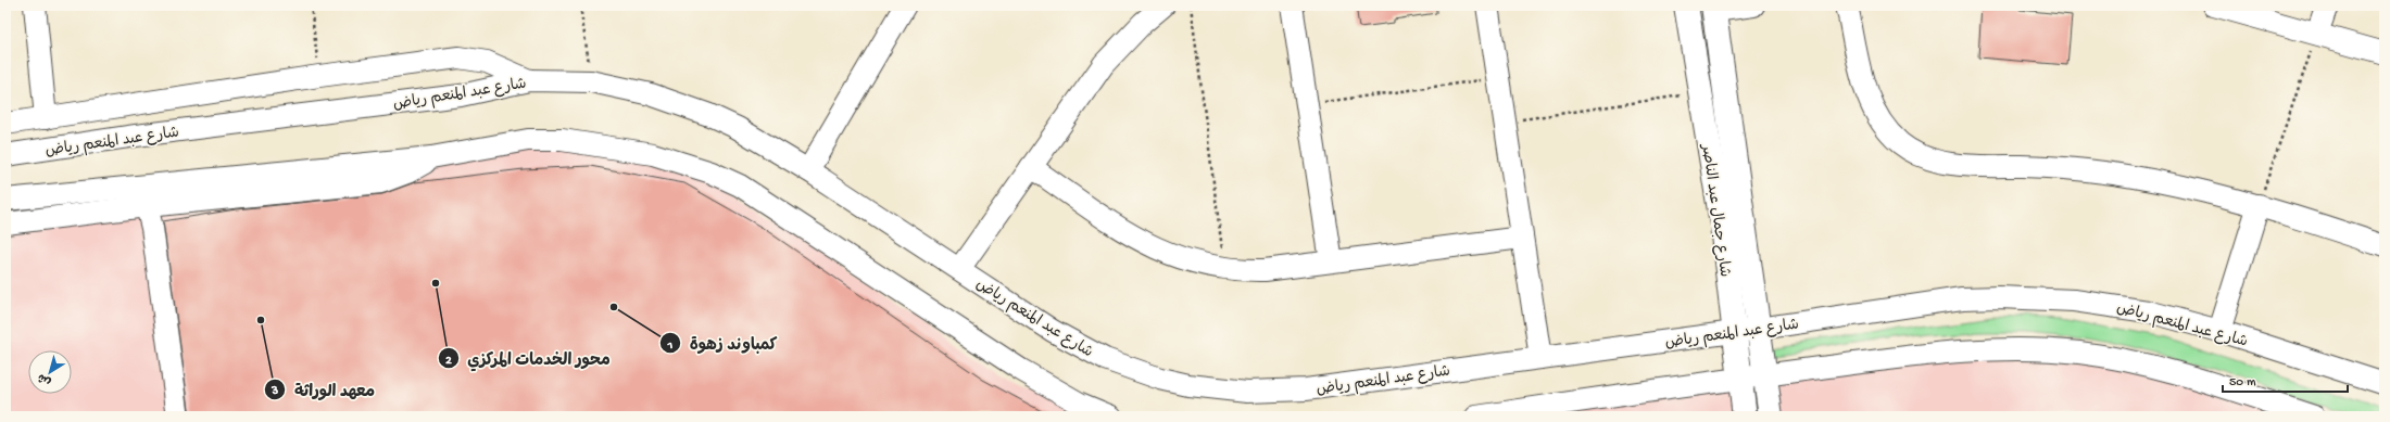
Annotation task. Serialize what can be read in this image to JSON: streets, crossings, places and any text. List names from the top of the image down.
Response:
{
  "streets": {
    "main road": ["شارع جمال عبد الناصر"],
    "street": ["شارع عبد المنعم رياض"]
  },
  "crossings": [
    ["شارع عبد المنعم رياض", "شارع جمال عبد الناصر"]
  ],
  "places": ["محور الخدمات المركزي", "كمباوند زهوة", "معهد الوراثة"],
  "scale_bar": "50 m",
  "north": "bottom left"
}
